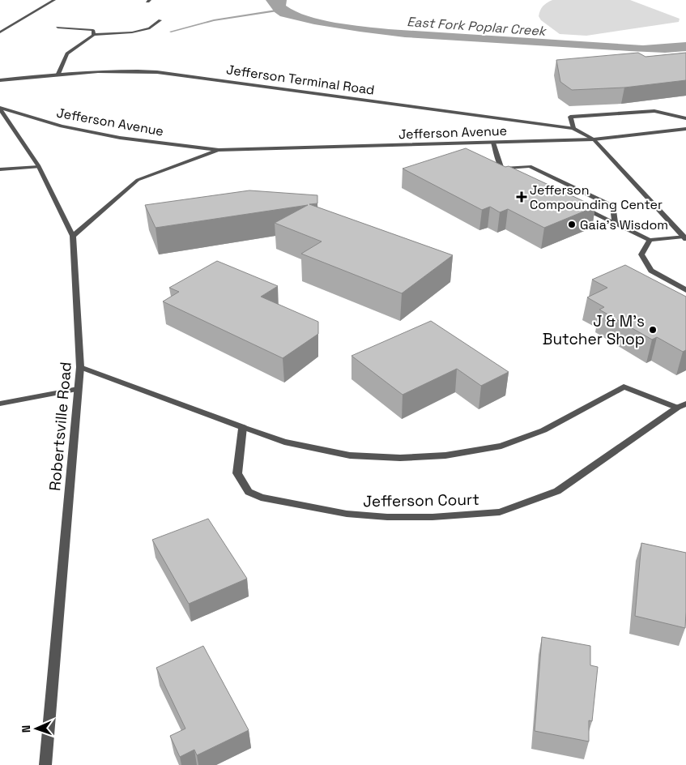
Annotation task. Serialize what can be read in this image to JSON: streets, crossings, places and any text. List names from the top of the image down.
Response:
{
  "streets": {
    "street": [
      "Jefferson Terminal Road",
      "Jefferson Avenue",
      "Robertsville Road",
      "Jefferson Court"
    ]
  },
  "crossings": [
    ["Jefferson Terminal Road", "Jefferson Avenue"],
    ["Jefferson Avenue", "Robertsville Road"]
  ],
  "water": ["East Fork Poplar Creek"],
  "places": {
    "health": ["Jefferson Compounding Center"],
    "other": ["Gaia's Wisdom", "J & M's Butcher Shop"]
  },
  "north": "left"
}
